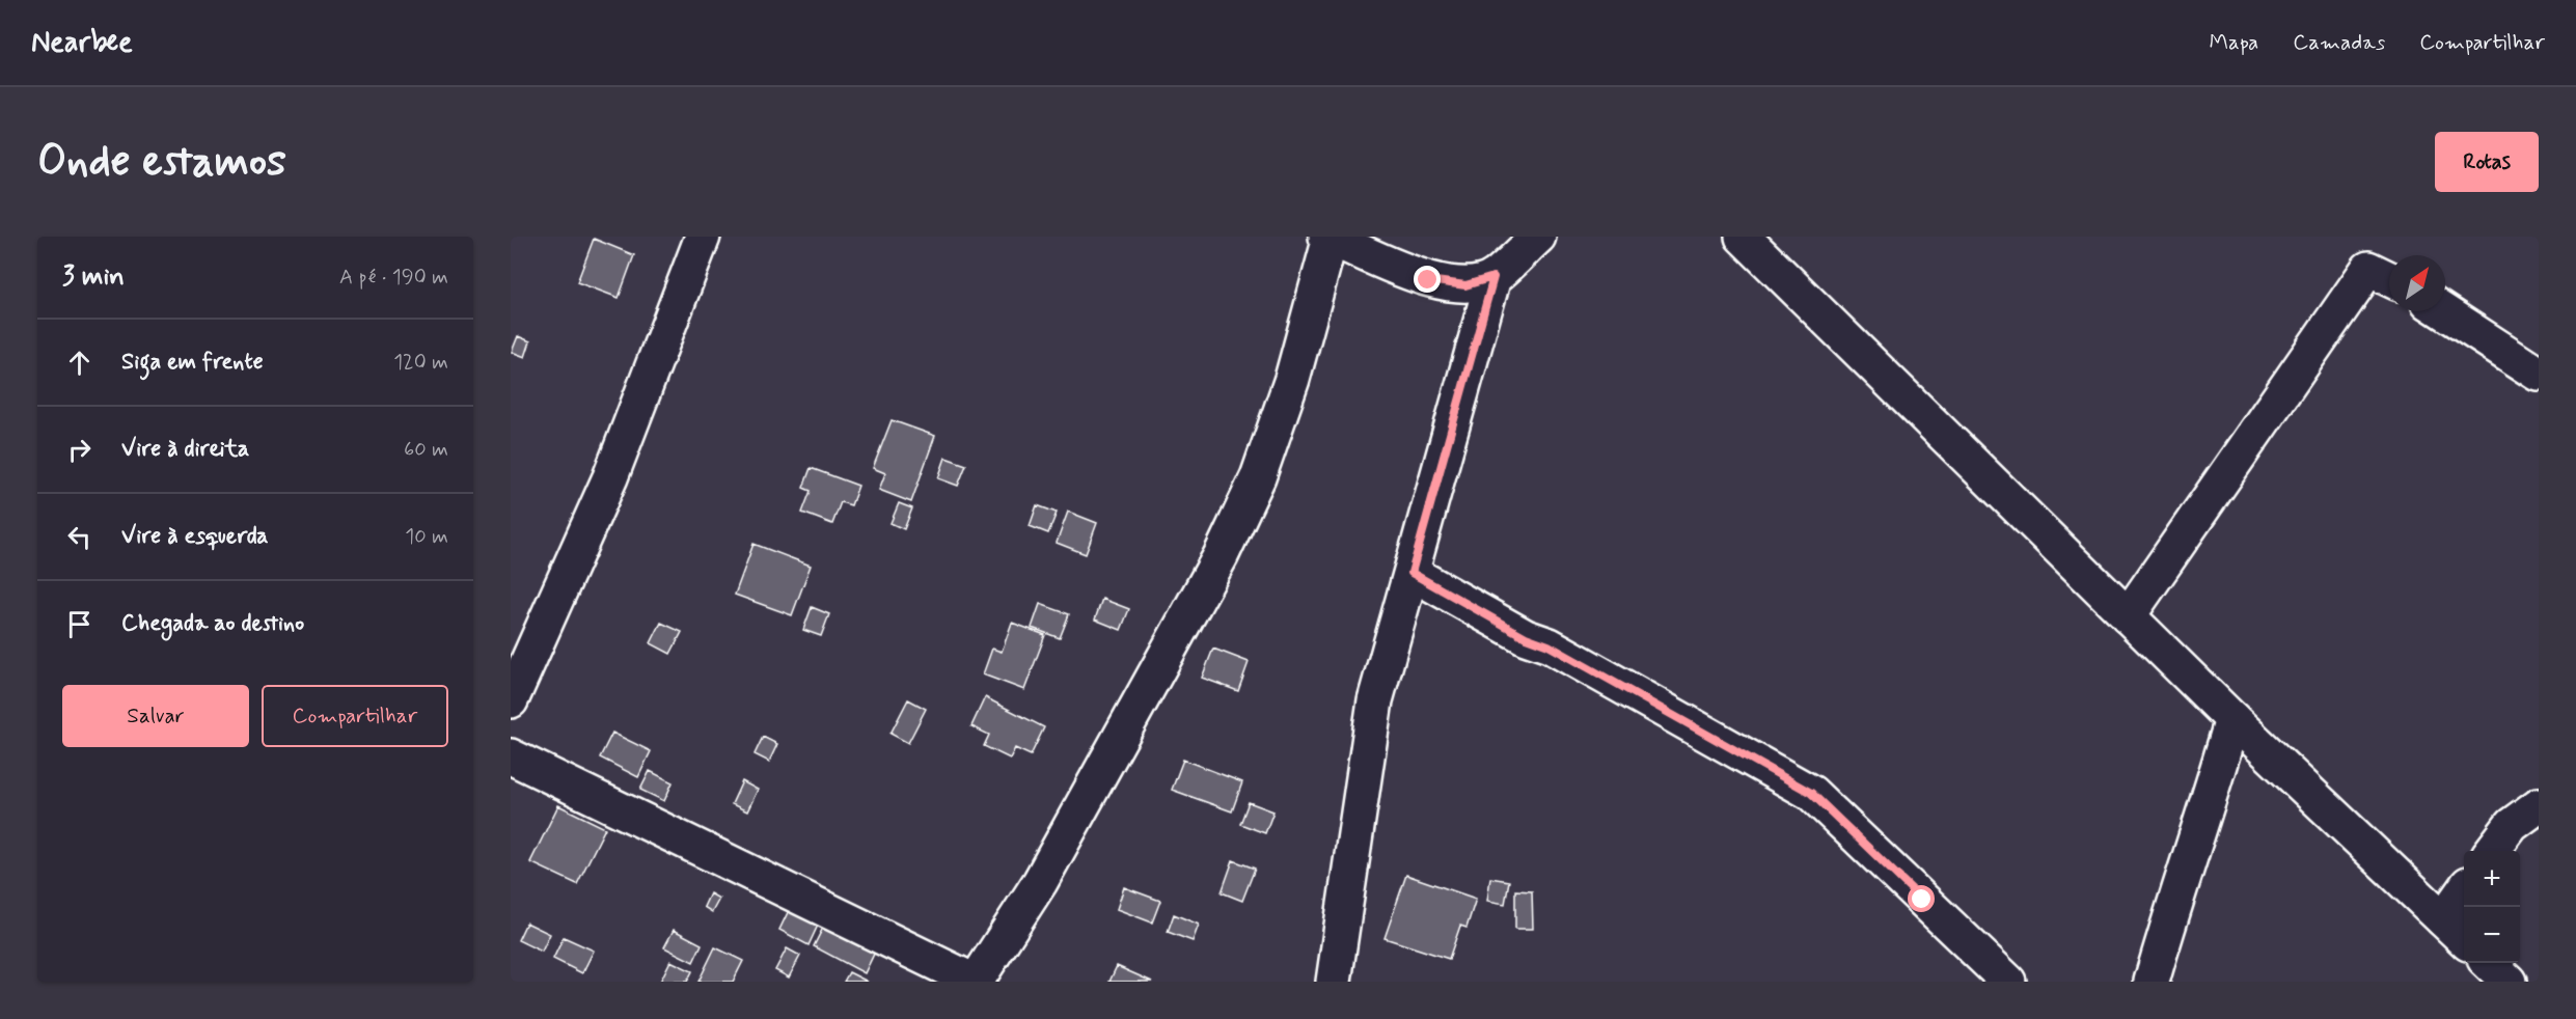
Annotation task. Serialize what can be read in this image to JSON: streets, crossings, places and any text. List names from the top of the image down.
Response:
{
  "north": "top right",
  "page": {
    "header": "Nearbee",
    "nav": ["Mapa", "Camadas", "Compartilhar"],
    "buttons": [
      "Rotas",
      ["Salvar", "Compartilhar"]
    ],
    "title": "Onde estamos",
    "heading": ["3 min", "A pé · 190 m"],
    "list": [
      ["Siga em frente", "120 m"],
      ["Vire à direita", "60 m"],
      ["Vire à esquerda", "10 m"],
      "Chegada ao destino"
    ],
    "map_buttons": ["+", "−"]
  }
}
